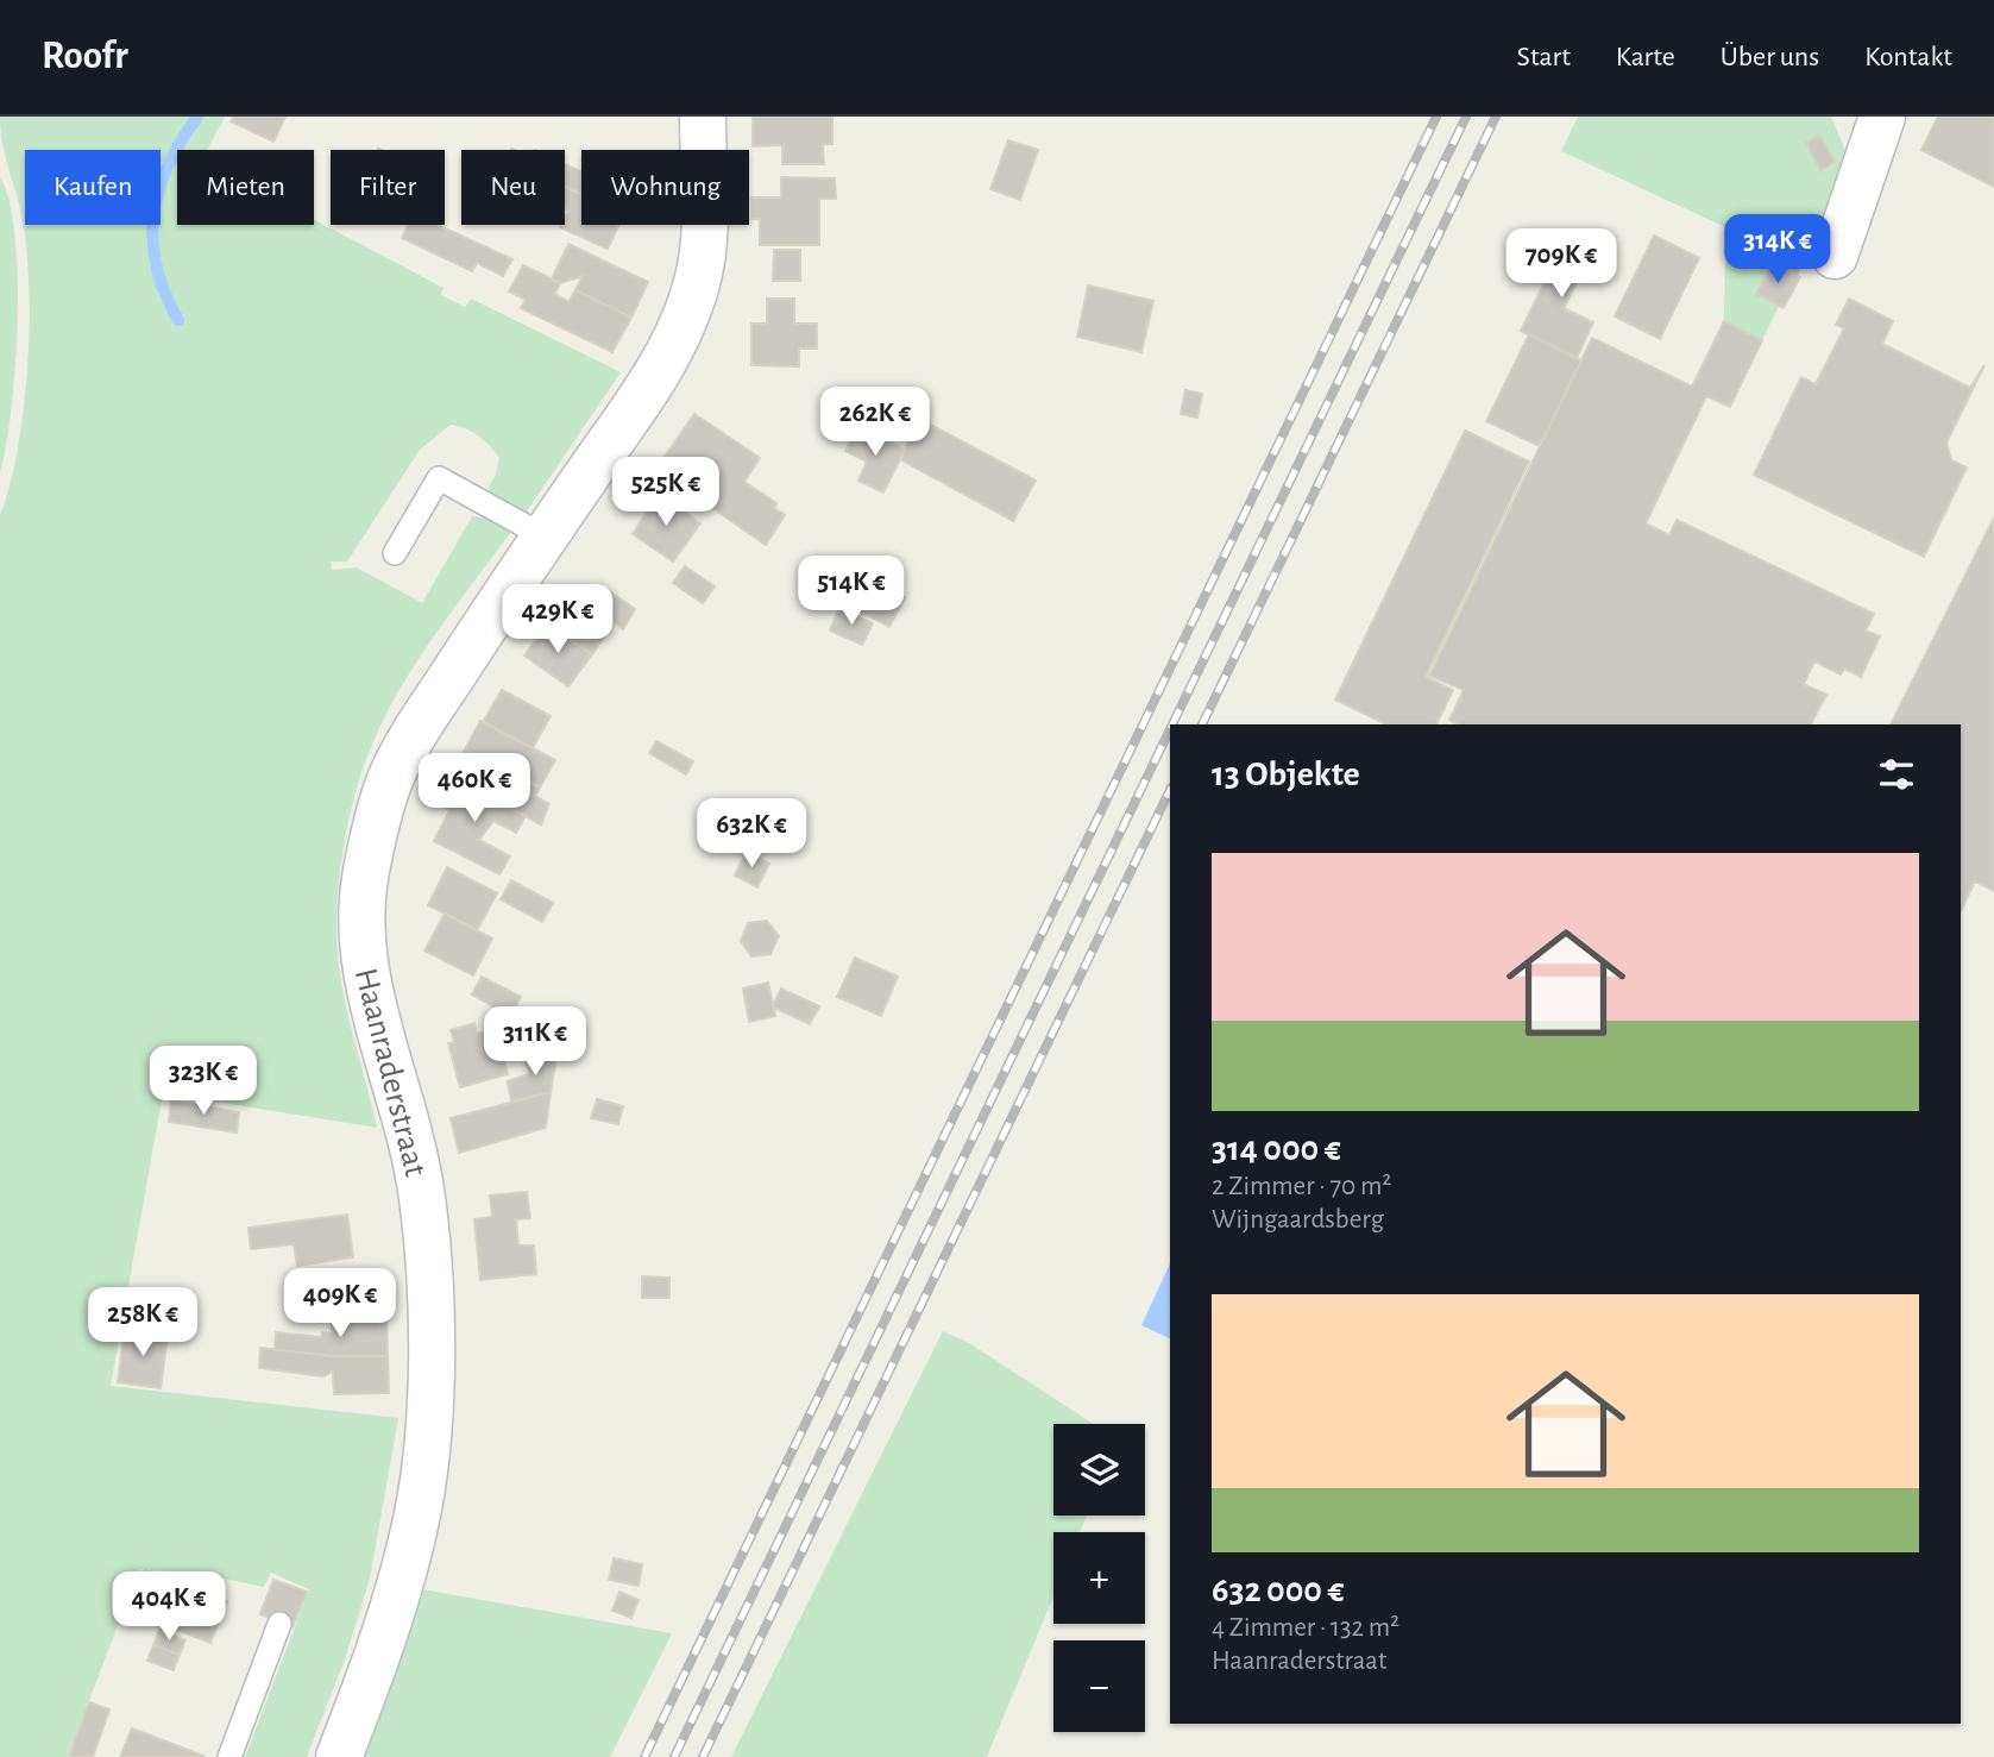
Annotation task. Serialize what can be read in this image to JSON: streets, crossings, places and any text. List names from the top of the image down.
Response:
{
  "streets": {
    "street": ["Haanraderstraat"]
  },
  "page": {
    "header": "Roofr",
    "nav": [
      "Start",
      "Karte",
      "Über uns",
      "Kontakt"
    ],
    "chip": [
      "Kaufen",
      "Mieten",
      "Filter",
      "Neu",
      "Wohnung"
    ],
    "price": [
      "314K €",
      "709K €",
      "262K €",
      "525K €",
      "514K €",
      "429K €",
      "460K €",
      "632K €",
      "311K €",
      "323K €",
      "409K €",
      "258K €",
      "404K €"
    ],
    "heading": "13 Objekte",
    "list": [
      {
        "name": "314 000 €",
        "note": "2 Zimmer · 70 m² · Wijngaardsberg"
      },
      {
        "name": "632 000 €",
        "note": "4 Zimmer · 132 m² · Haanraderstraat"
      }
    ],
    "map_buttons": ["+", "−"]
  }
}
